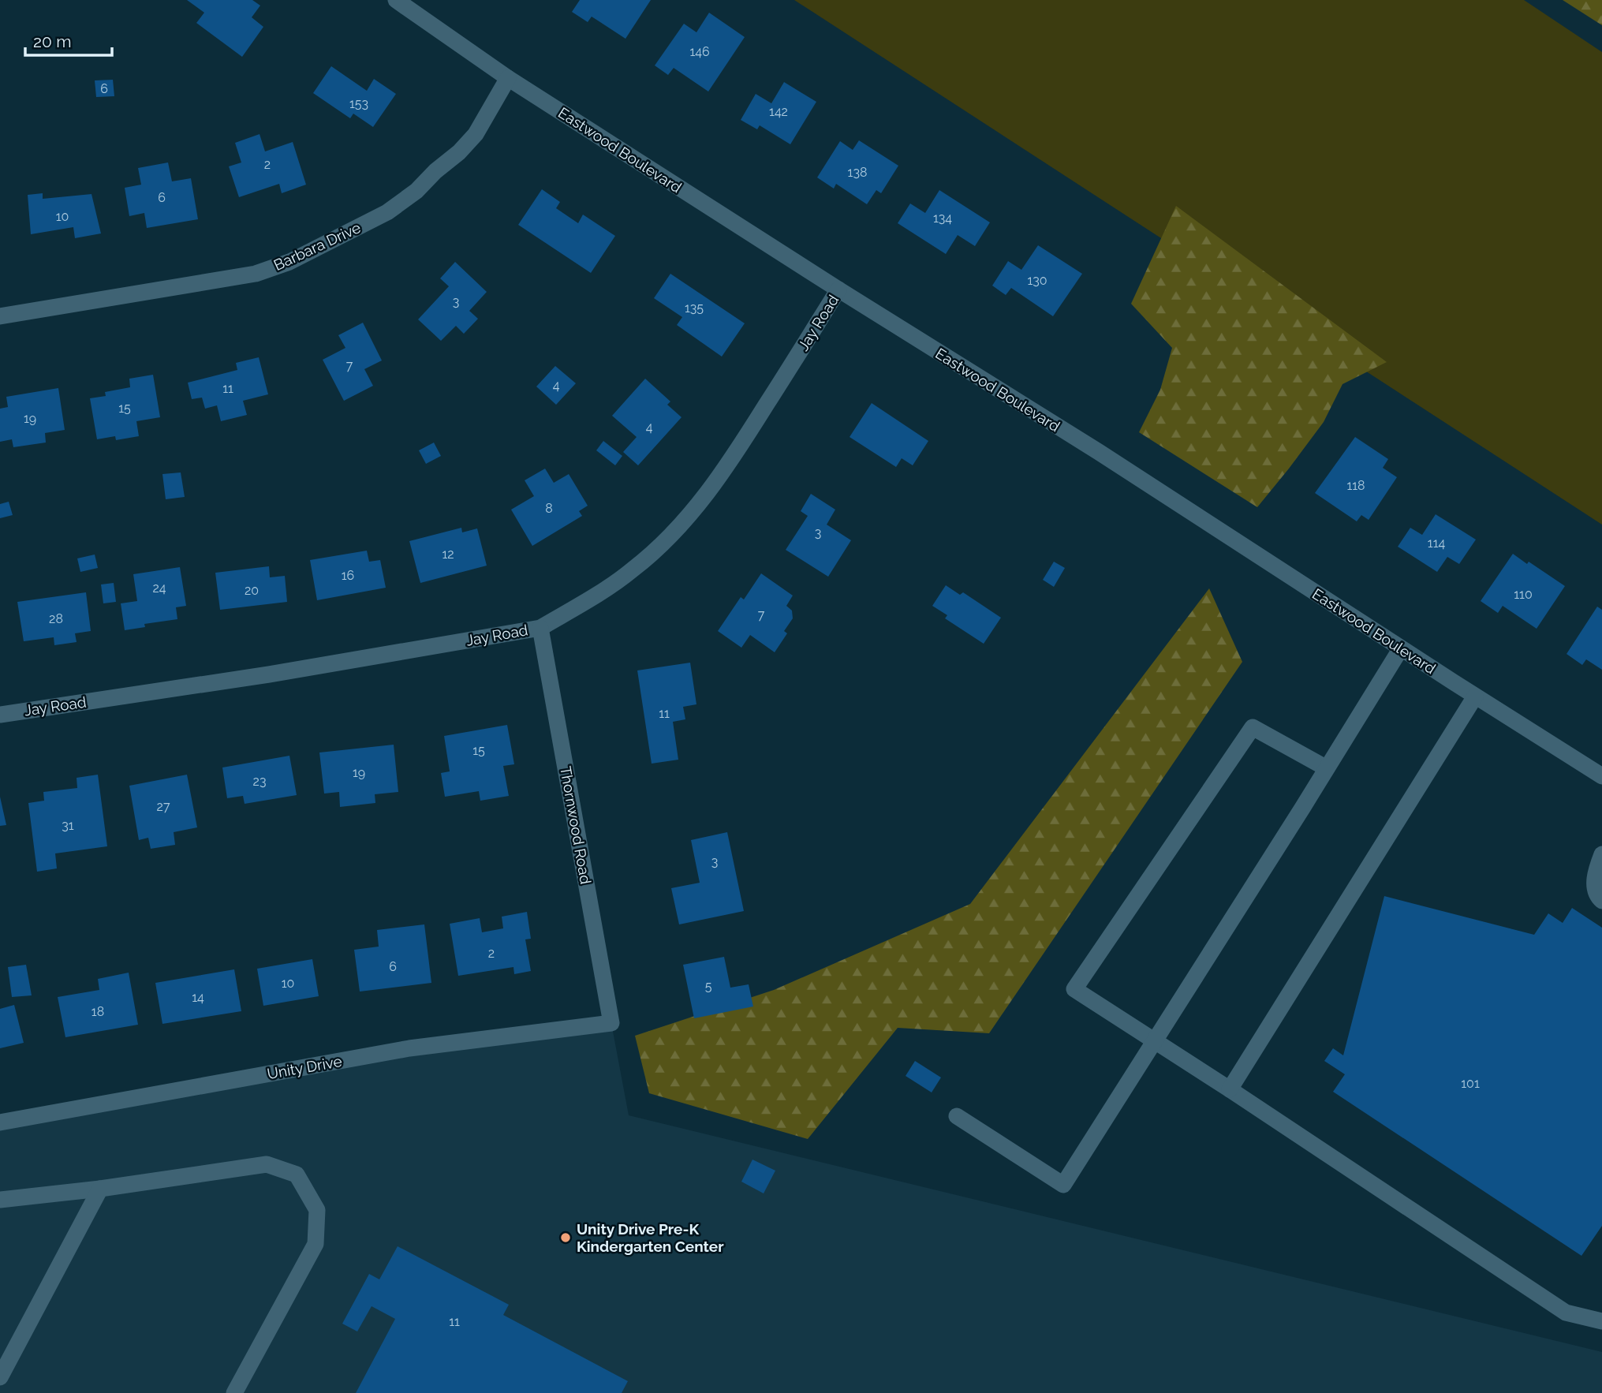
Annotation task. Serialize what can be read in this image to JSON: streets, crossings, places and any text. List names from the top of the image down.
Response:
{
  "streets": {
    "street": [
      "Eastwood Boulevard",
      "Barbara Drive",
      "Jay Road",
      "Thornwood Road",
      "Unity Drive"
    ]
  },
  "crossings": [
    ["Eastwood Boulevard", "Barbara Drive"],
    ["Eastwood Boulevard", "Jay Road"],
    ["Jay Road", "Thornwood Road"],
    ["Thornwood Road", "Unity Drive"]
  ],
  "places": ["Unity Drive Pre-K Kindergarten Center"],
  "house_numbers": [
    "146",
    "6",
    "153",
    "142",
    "2",
    "138",
    "6",
    "10",
    "134",
    "130",
    "3",
    "135",
    "7",
    "4",
    "11",
    "15",
    "19",
    "4",
    "118",
    "8",
    "3",
    "114",
    "12",
    "16",
    "24",
    "20",
    "110",
    "7",
    "28",
    "11",
    "15",
    "19",
    "23",
    "27",
    "31",
    "3",
    "2",
    "6",
    "10",
    "5",
    "14",
    "18",
    "101",
    "11"
  ],
  "scale_bar": "20 m"
}
